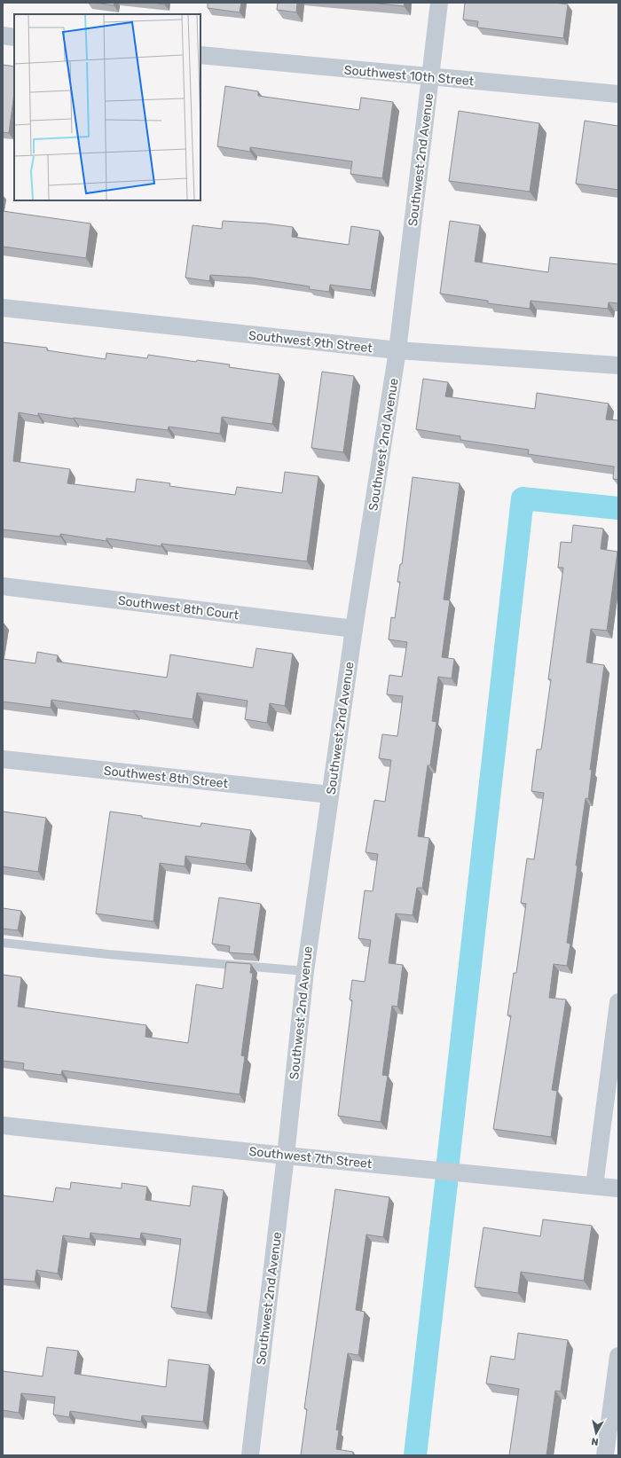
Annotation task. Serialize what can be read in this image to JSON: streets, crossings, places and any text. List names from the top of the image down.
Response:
{
  "streets": {
    "street": [
      "Southwest 10th Street",
      "Southwest 2nd Avenue",
      "Southwest 9th Street",
      "Southwest 8th Court",
      "Southwest 8th Street",
      "Southwest 7th Street"
    ]
  },
  "crossings": [
    ["Southwest 10th Street", "Southwest 2nd Avenue"],
    ["Southwest 2nd Avenue", "Southwest 9th Street"],
    ["Southwest 2nd Avenue", "Southwest 8th Court"],
    ["Southwest 2nd Avenue", "Southwest 8th Street"],
    ["Southwest 2nd Avenue", "Southwest 7th Street"]
  ],
  "north": "bottom"
}
